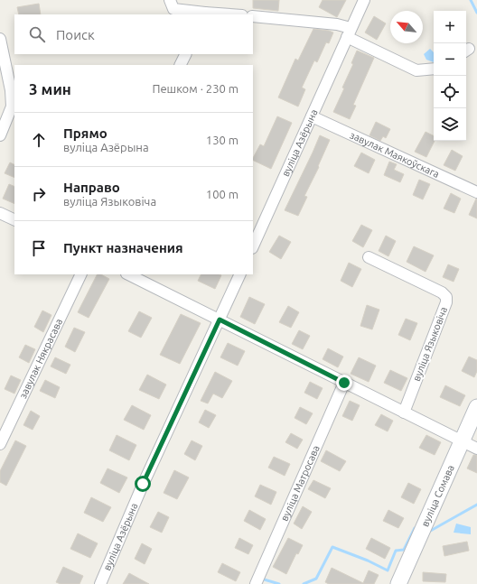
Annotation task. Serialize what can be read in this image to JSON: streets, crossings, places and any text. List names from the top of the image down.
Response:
{
  "streets": {
    "street": [
      "вуліца Азёрына",
      "завулак Маякоўскага",
      "вуліца Языковіча",
      "завулак Някрасава",
      "вуліца Матросава",
      "вуліца Сомава"
    ]
  },
  "crossings": [
    ["вуліца Азёрына", "завулак Маякоўскага"]
  ],
  "north": "top left",
  "page": {
    "map_buttons": ["+", "−"],
    "search": "Поиск",
    "heading": ["3 мин", "Пешком · 230 m"],
    "list": [
      ["Прямо", "вуліца Азёрына", "130 m"],
      ["Направо", "вуліца Языковіча", "100 m"],
      "Пункт назначения"
    ]
  }
}
